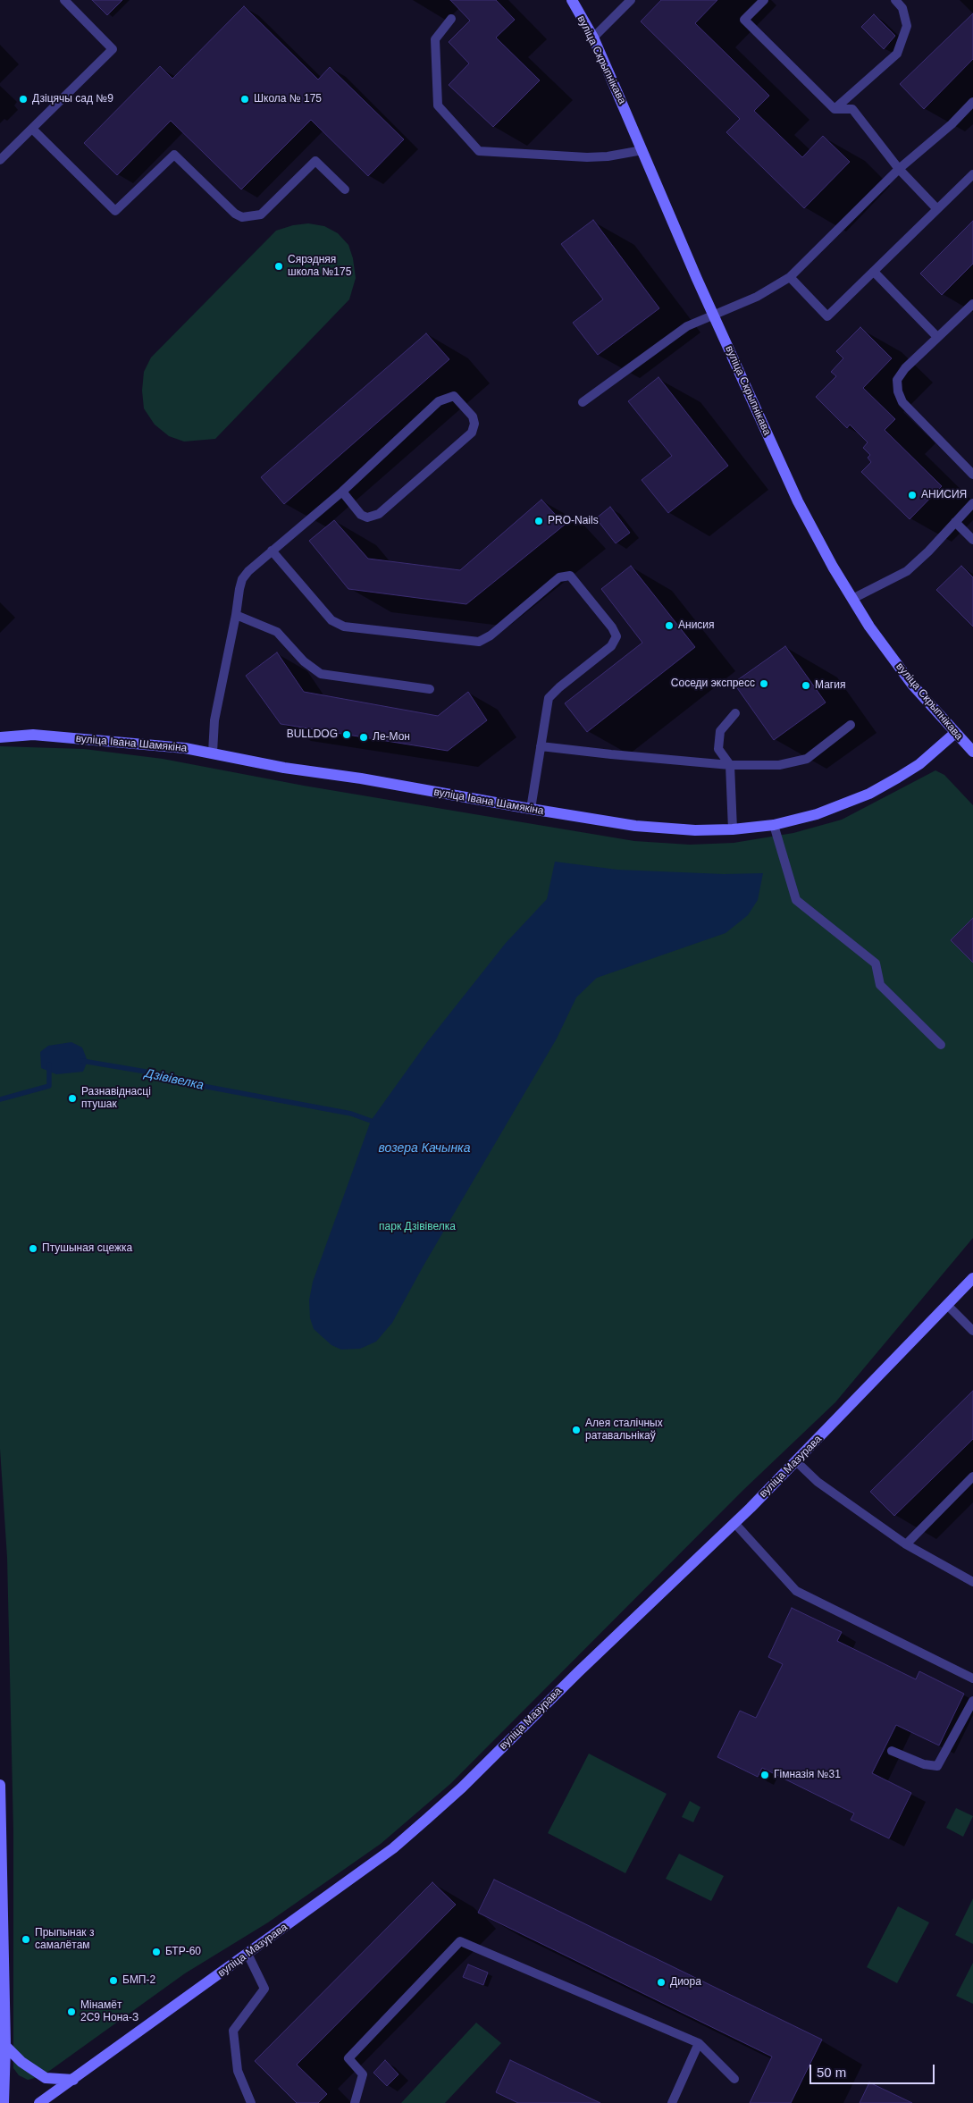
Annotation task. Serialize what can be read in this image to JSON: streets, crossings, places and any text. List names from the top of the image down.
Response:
{
  "streets": {
    "main road": ["вуліца Скрыпнікава", "вуліца Івана Шамякіна", "вуліца Мазурава"]
  },
  "crossings": [
    ["вуліца Скрыпнікава", "вуліца Івана Шамякіна"]
  ],
  "water": ["Дзівівелка", "возера Качынка"],
  "parks": ["парк Дзівівелка"],
  "places": [
    "Дзіцячы сад №9",
    "Школа № 175",
    "Сярэдняя школа №175",
    "АНИСИЯ",
    "PRO-Nails",
    "Анисия",
    "Соседи экспресс",
    "Магия",
    "BULLDOG",
    "Ле-Мон",
    "Разнавіднасці птушак",
    "Птушыная сцежка",
    "Алея сталічных ратавальнікаў",
    "Гімназія №31",
    "Прыпынак з самалётам",
    "БТР-60",
    "БМП-2",
    "Диора",
    "Мінамёт 2С9 Нона-З"
  ],
  "scale_bar": "50 m"
}
